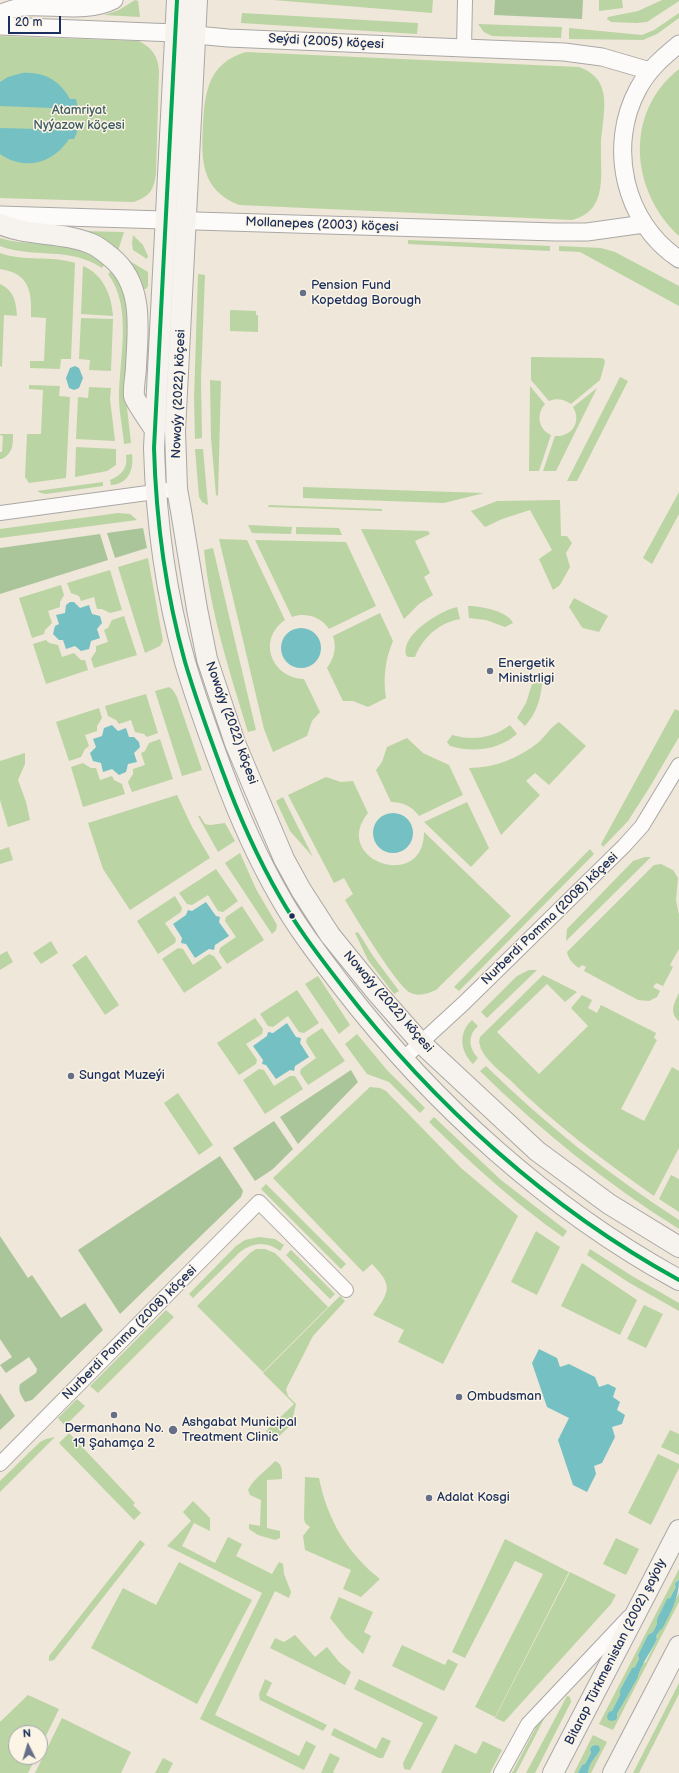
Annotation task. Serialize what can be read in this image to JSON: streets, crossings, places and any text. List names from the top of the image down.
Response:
{
  "streets": {
    "main road": ["Nowaýy (2022) köçesi", "Bitarap Türkmenistan (2002) şaýoly"],
    "street": ["Seýdi (2005) köçesi", "Mollanepes (2003) köçesi", "Nurberdi Pomma (2008) köçesi"]
  },
  "crossings": [
    ["Seýdi (2005) köçesi", "Nowaýy (2022) köçesi"],
    ["Mollanepes (2003) köçesi", "Nowaýy (2022) köçesi"],
    ["Nowaýy (2022) köçesi", "Nurberdi Pomma (2008) köçesi"]
  ],
  "parks": ["Atamriyat Nyýazow köçesi"],
  "places": [
    "Pension Fund Kopetdag Borough",
    "Energetik Ministrligi",
    "Sungat Muzeýi",
    "Ombudsman",
    "Dermanhana No. 19 Şahamça 2",
    "Ashgabat Municipal Treatment Clinic",
    "Adalat Kosgi"
  ],
  "scale_bar": "20 m",
  "north": "top"
}
